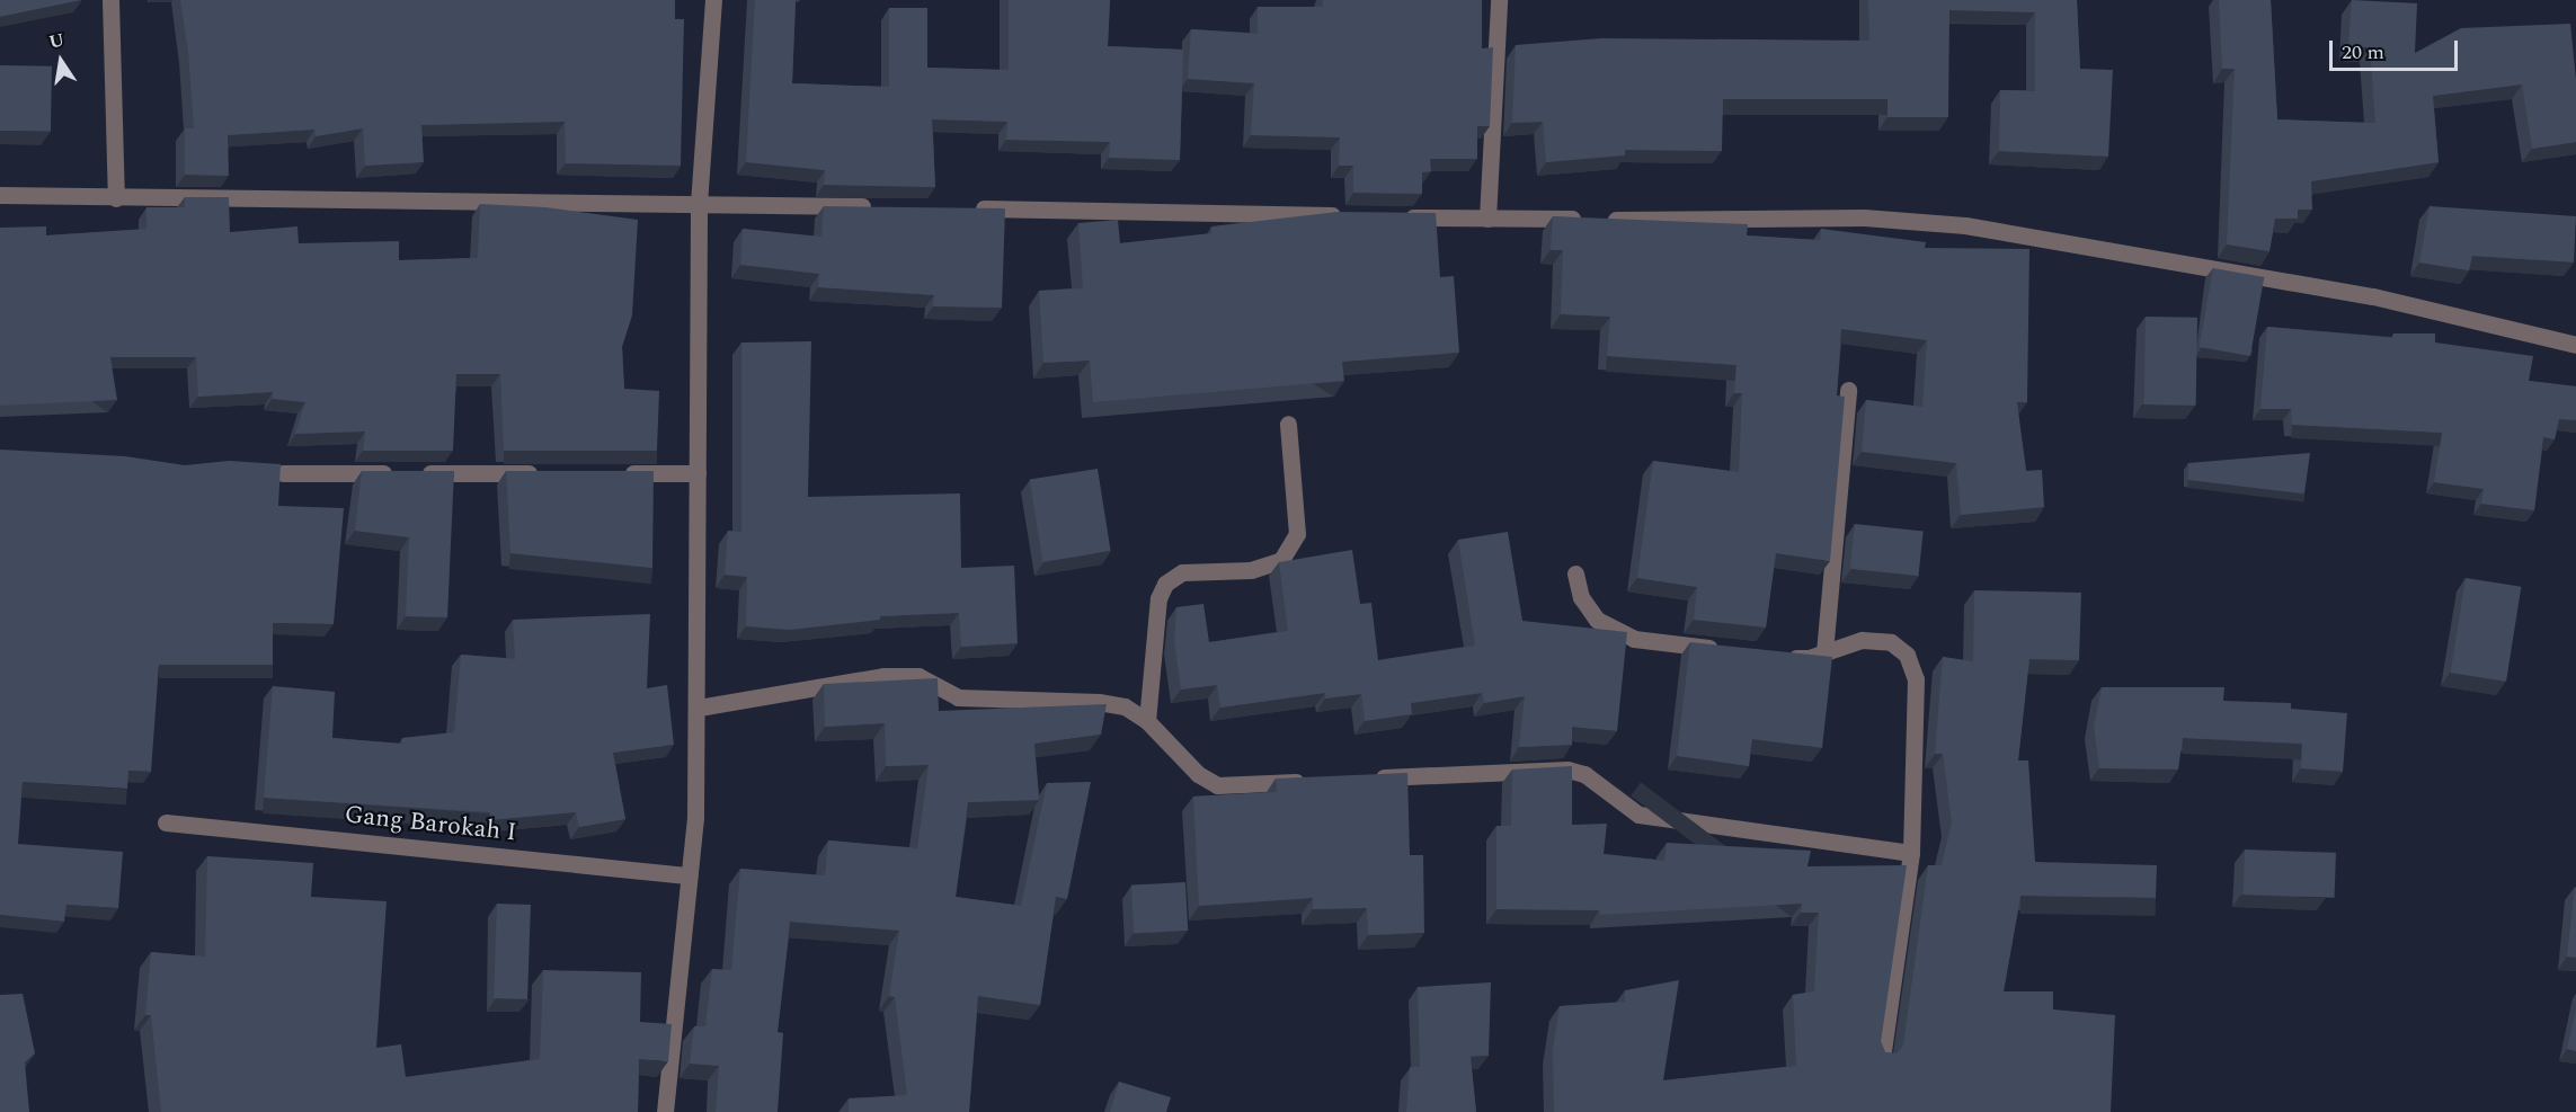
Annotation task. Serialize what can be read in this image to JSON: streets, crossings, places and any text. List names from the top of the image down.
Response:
{
  "streets": {
    "street": ["Gang Barokah I"]
  },
  "scale_bar": "20 m",
  "north": "top"
}
